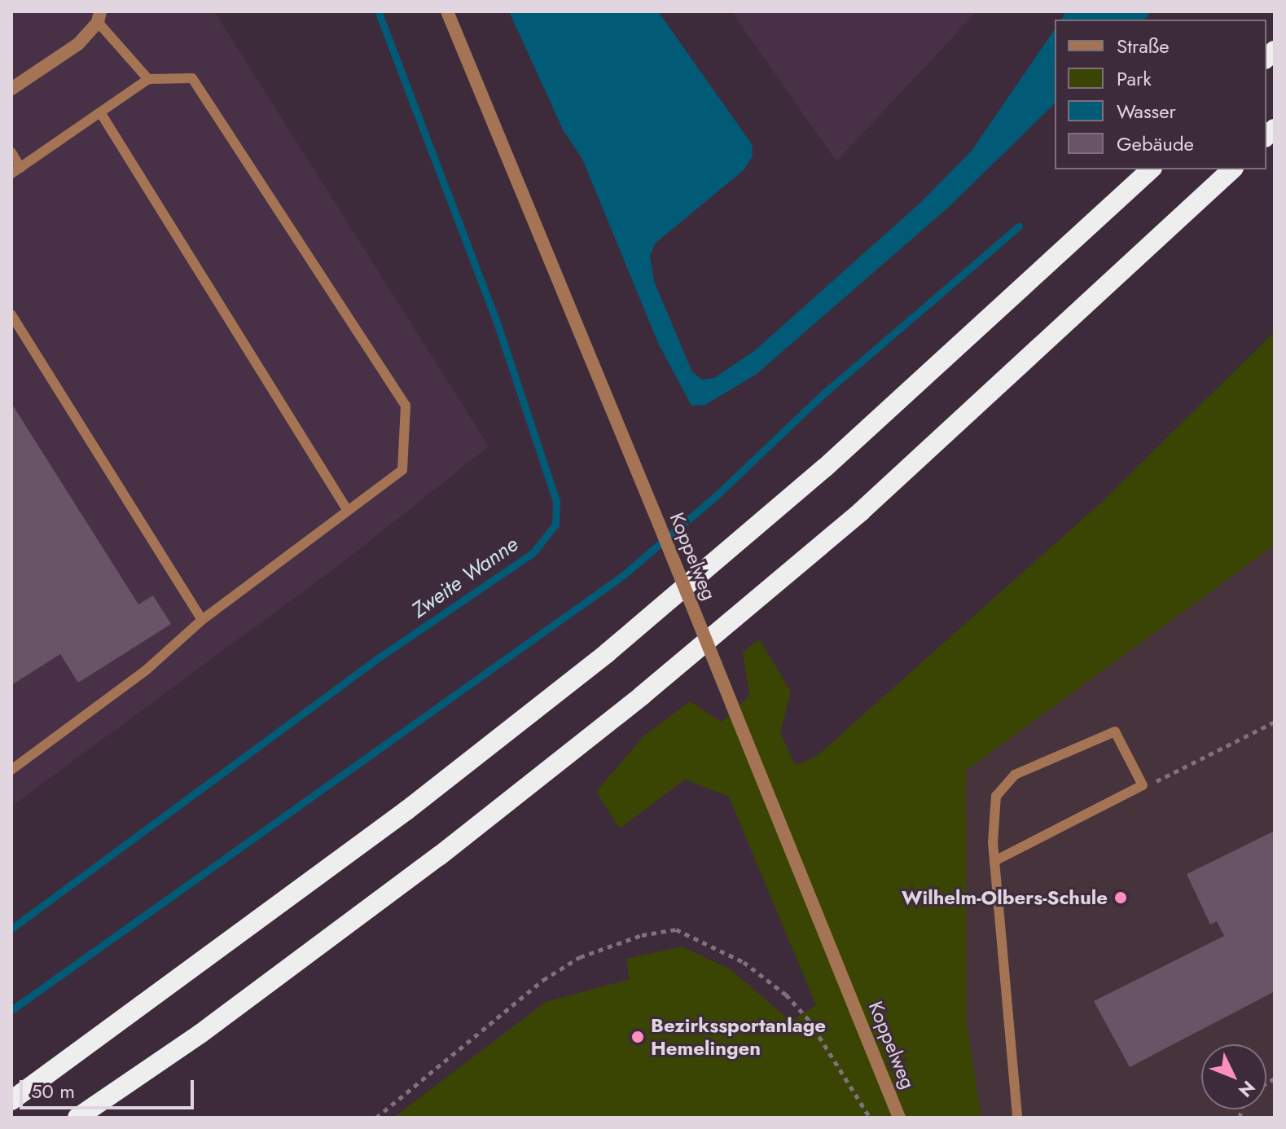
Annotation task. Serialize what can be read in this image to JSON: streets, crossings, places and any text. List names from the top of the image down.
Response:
{
  "streets": {
    "street": ["Koppelweg"]
  },
  "water": ["Zweite Wanne"],
  "places": ["Wilhelm-Olbers-Schule", "Bezirkssportanlage Hemelingen"],
  "legend": [
    "Straße",
    "Park",
    "Wasser",
    "Gebäude"
  ],
  "scale_bar": "50 m",
  "north": "bottom right"
}
